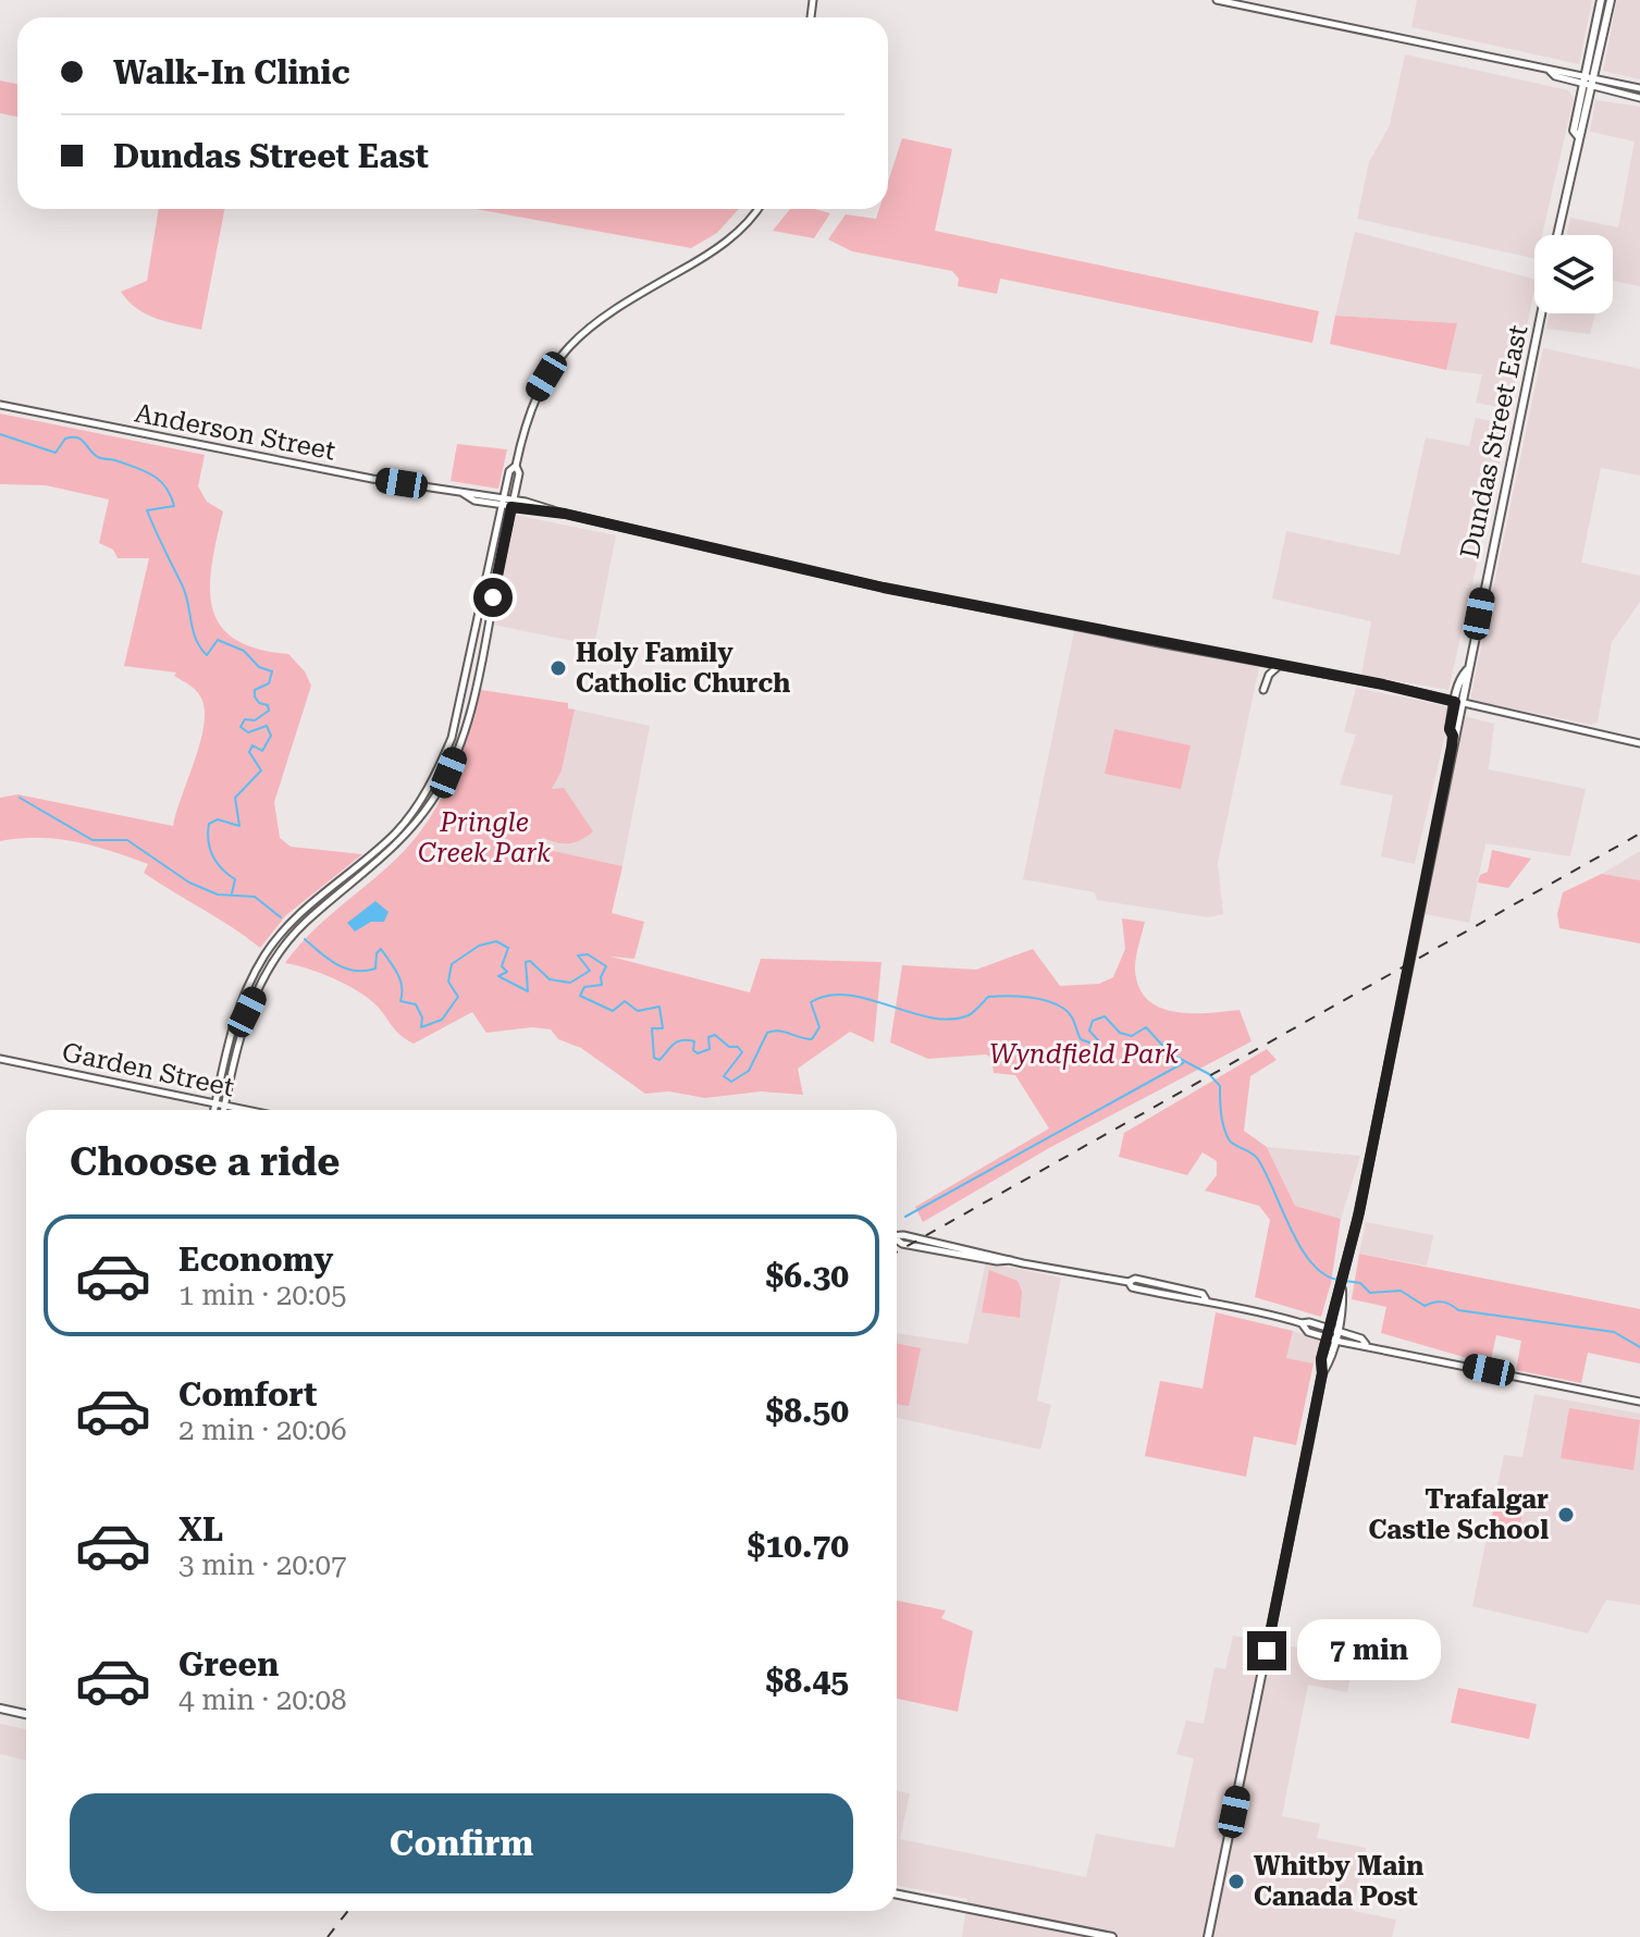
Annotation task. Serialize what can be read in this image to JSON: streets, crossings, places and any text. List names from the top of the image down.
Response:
{
  "streets": {
    "main road": ["Anderson Street", "Dundas Street East", "Garden Street"]
  },
  "crossings": [
    ["Anderson Street", "Dundas Street East"]
  ],
  "parks": ["Pringle Creek Park", "Wyndfield Park"],
  "places": ["Holy Family Catholic Church", "Trafalgar Castle School", "Whitby Main Canada Post"],
  "page": {
    "banner": ["Walk-In Clinic", "Dundas Street East"],
    "heading": "Choose a ride",
    "list": [
      {
        "name": "Economy",
        "note": "1 min · 20:05",
        "value": "$6.30"
      },
      {
        "name": "Comfort",
        "note": "2 min · 20:06",
        "value": "$8.50"
      },
      {
        "name": "XL",
        "note": "3 min · 20:07",
        "value": "$10.70"
      },
      {
        "name": "Green",
        "note": "4 min · 20:08",
        "value": "$8.45"
      }
    ],
    "bubble": "7 min",
    "buttons": "Confirm"
  }
}
